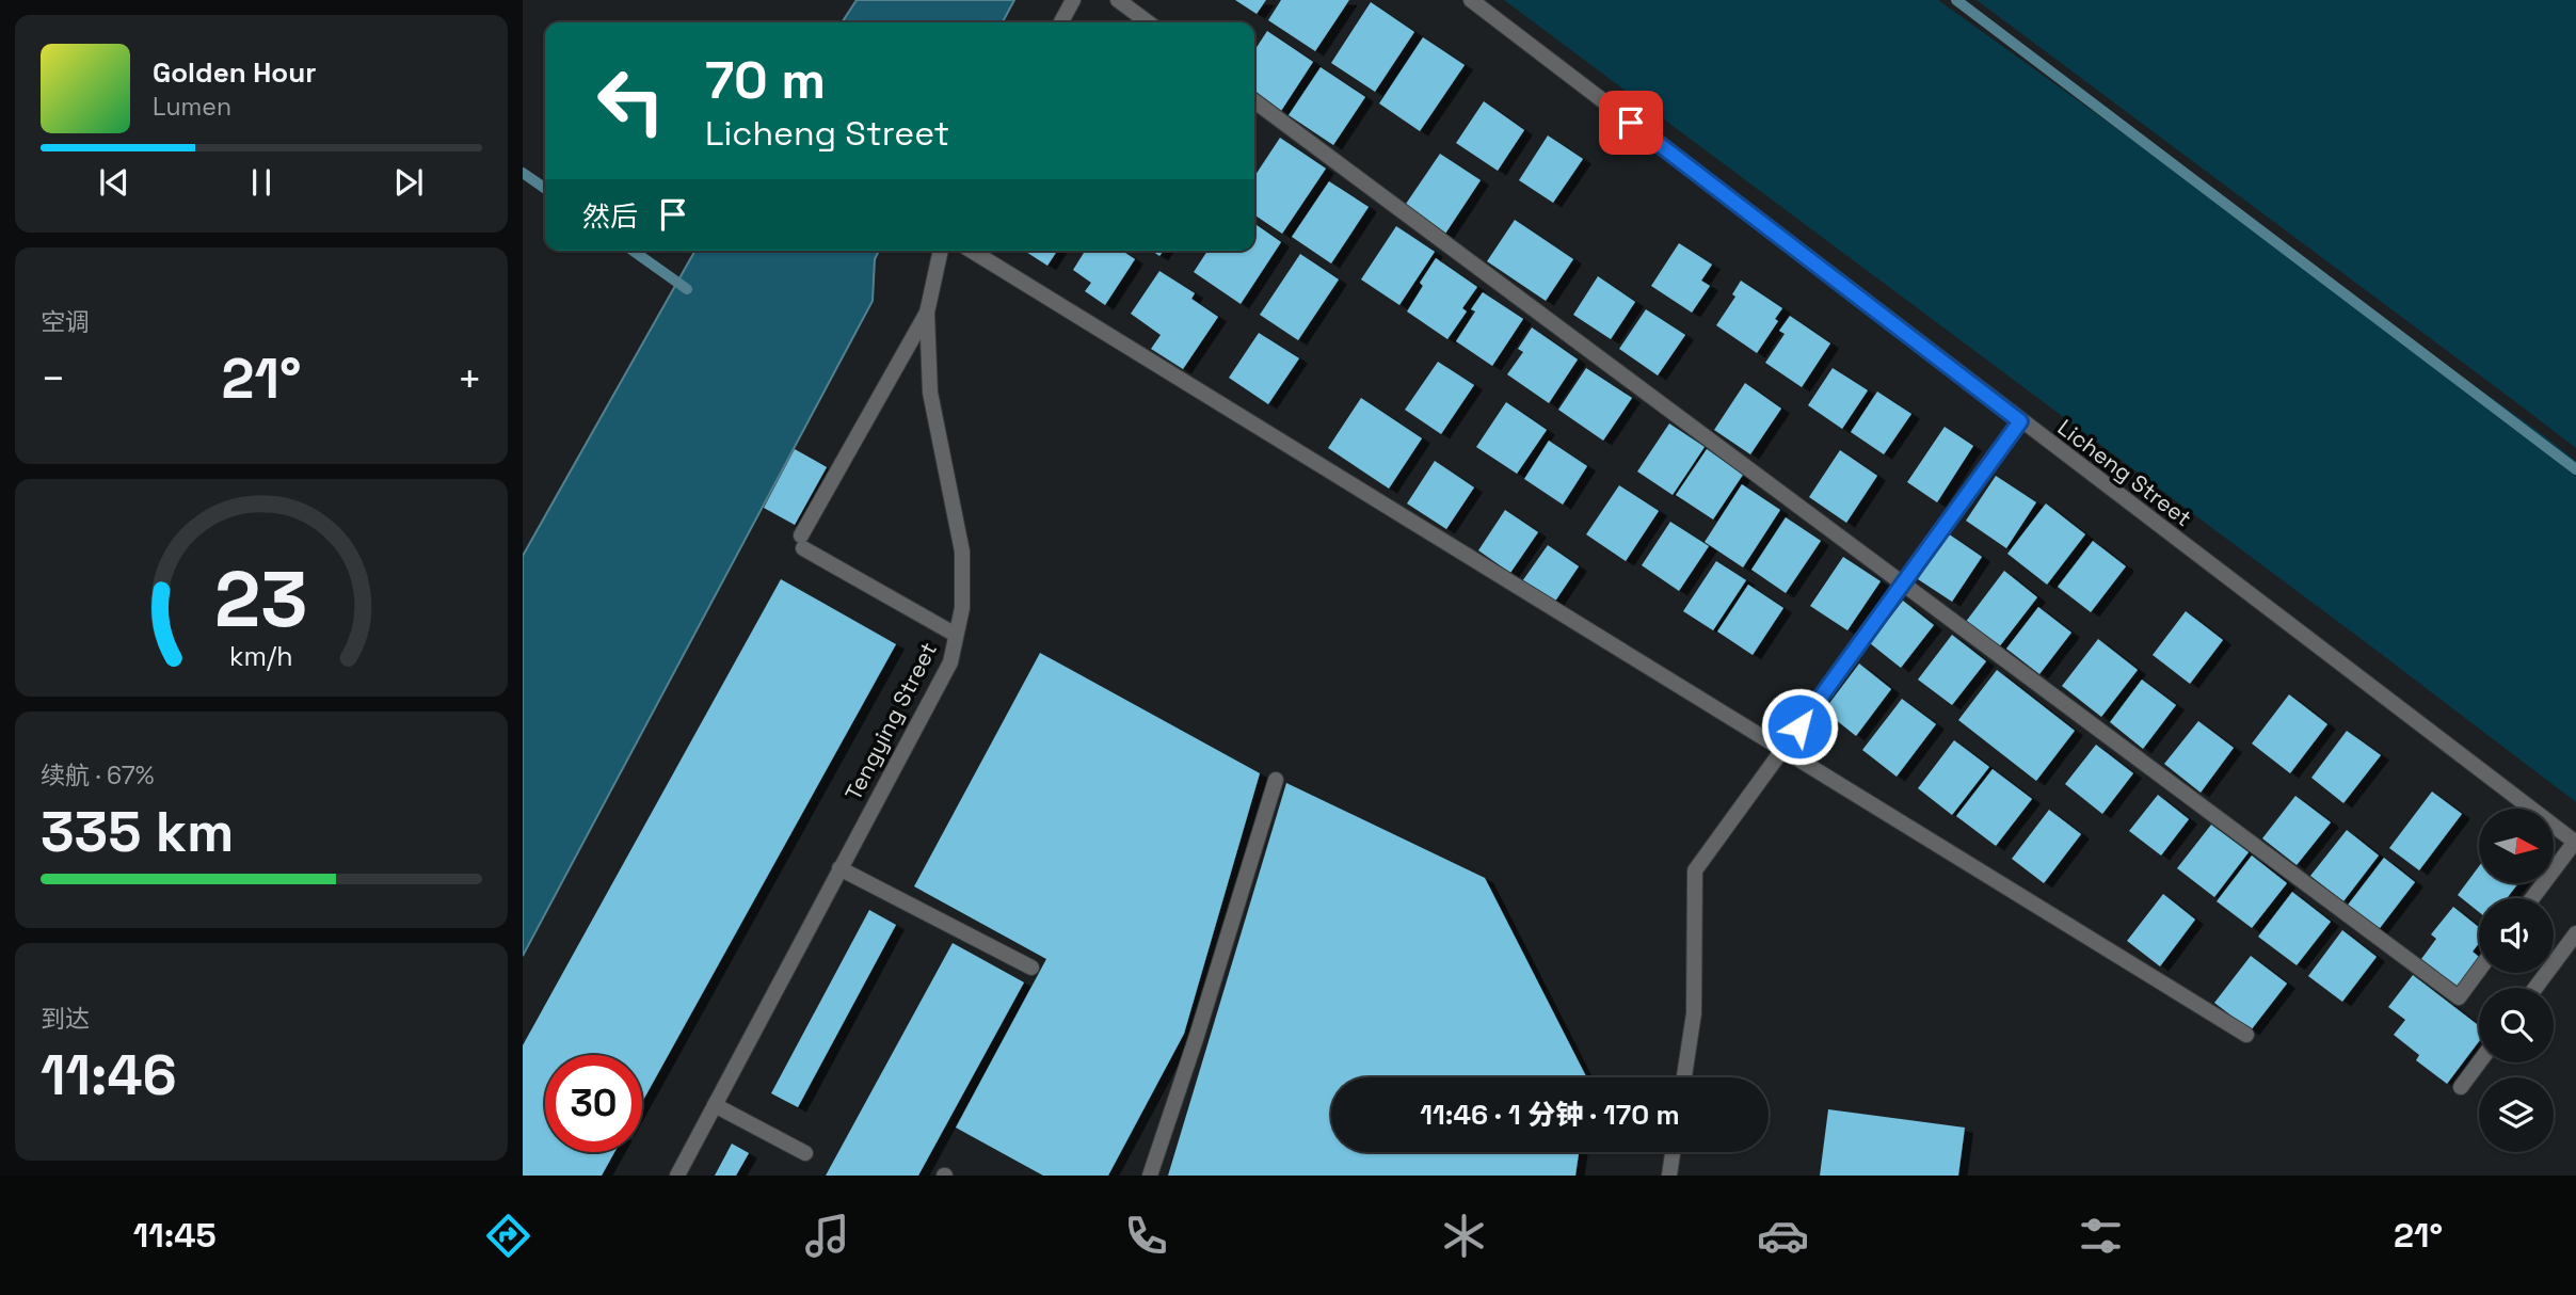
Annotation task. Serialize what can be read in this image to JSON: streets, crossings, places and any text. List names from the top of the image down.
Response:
{
  "streets": {
    "street": ["Licheng Street", "Tengying Street"]
  },
  "north": "right",
  "page": {
    "turn": ["70 m", "Licheng Street"],
    "song": ["Golden Hour", "Lumen"],
    "then": "然后",
    "tile": [
      "空调",
      ["续航 · 67%", "335 km"],
      ["到达", "11:46"]
    ],
    "heat": ["−", "21°", "+"],
    "limit": "30",
    "trip": "11:46 · 1 分钟 · 170 m",
    "tabs": ["11:45", "21°"],
    "gauge": ["23", "km/h"]
  }
}
